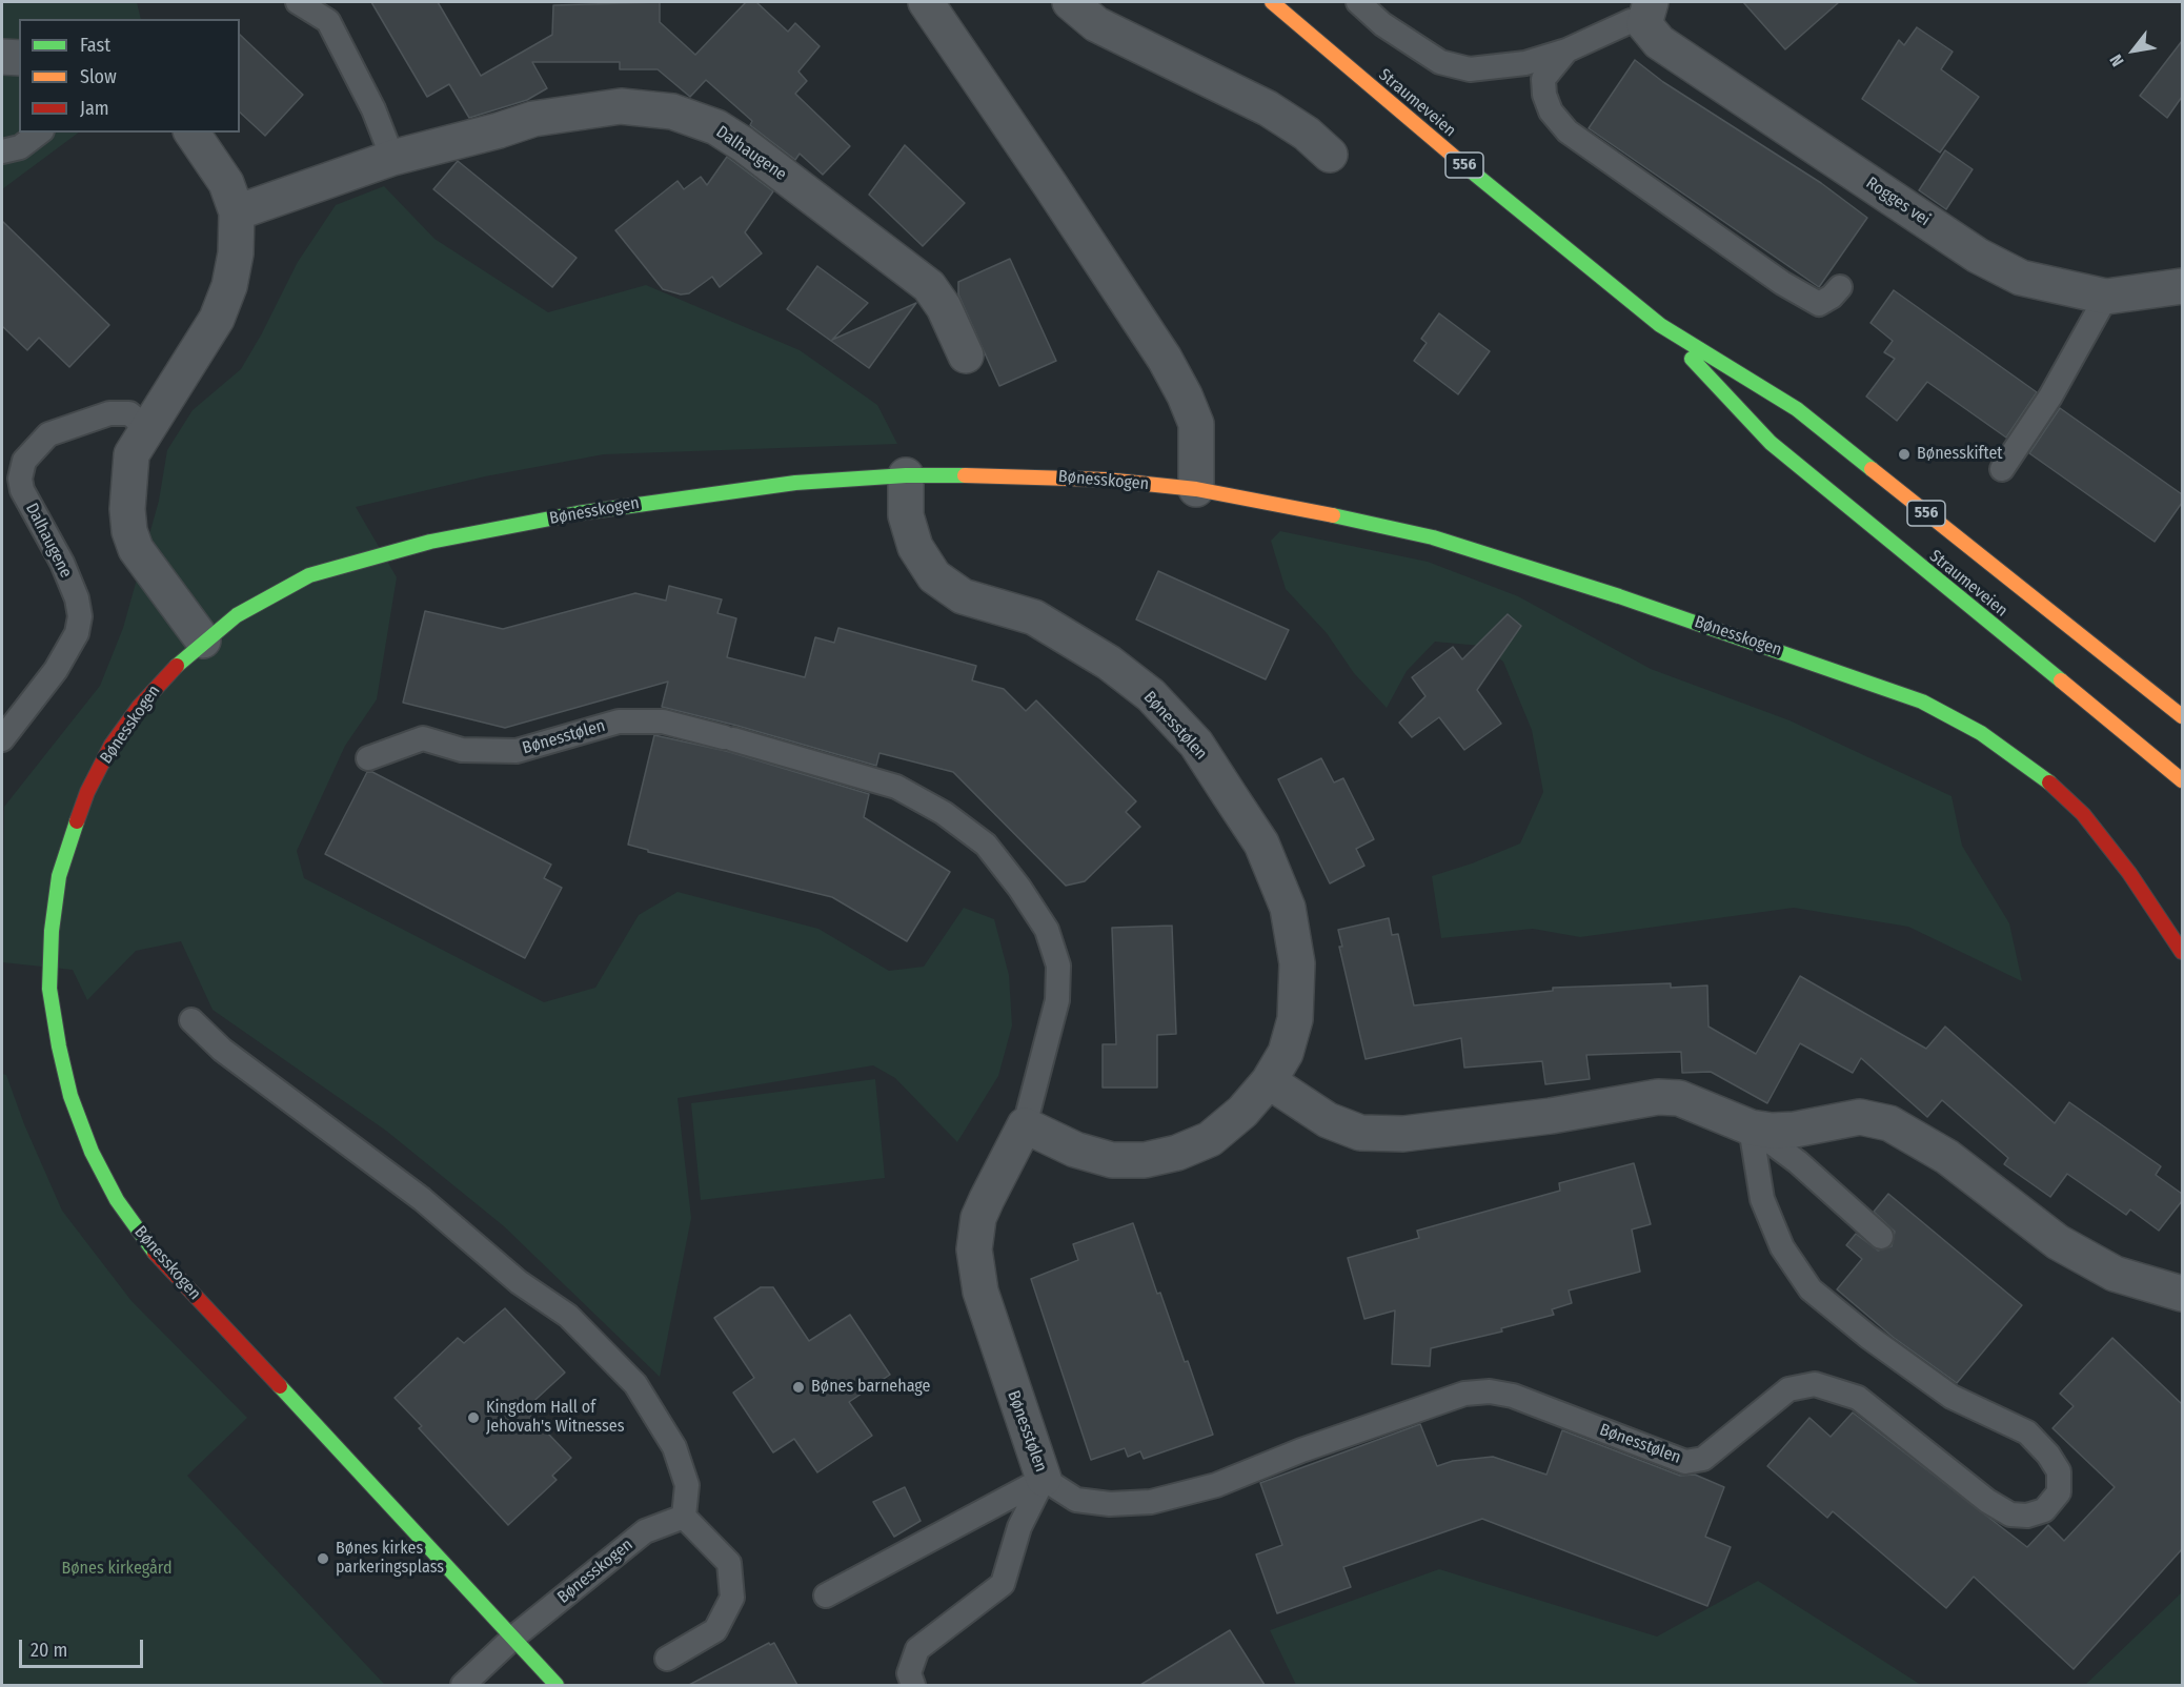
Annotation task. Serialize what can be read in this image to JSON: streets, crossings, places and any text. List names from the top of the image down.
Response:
{
  "streets": {
    "main road": ["Straumeveien", "556", "Bønesskogen"],
    "street": ["Dalhaugene", "Rogges vei", "Bønesstølen"]
  },
  "crossings": [
    ["Bønesskogen", "Bønesstølen"]
  ],
  "parks": ["Bønes kirkegård"],
  "places": [
    "Bønesskiftet",
    "Bønes barnehage",
    "Kingdom Hall of Jehovah's Witnesses",
    "Bønes kirkes parkeringsplass"
  ],
  "legend": ["Fast", "Slow", "Jam"],
  "scale_bar": "20 m",
  "north": "bottom left"
}
